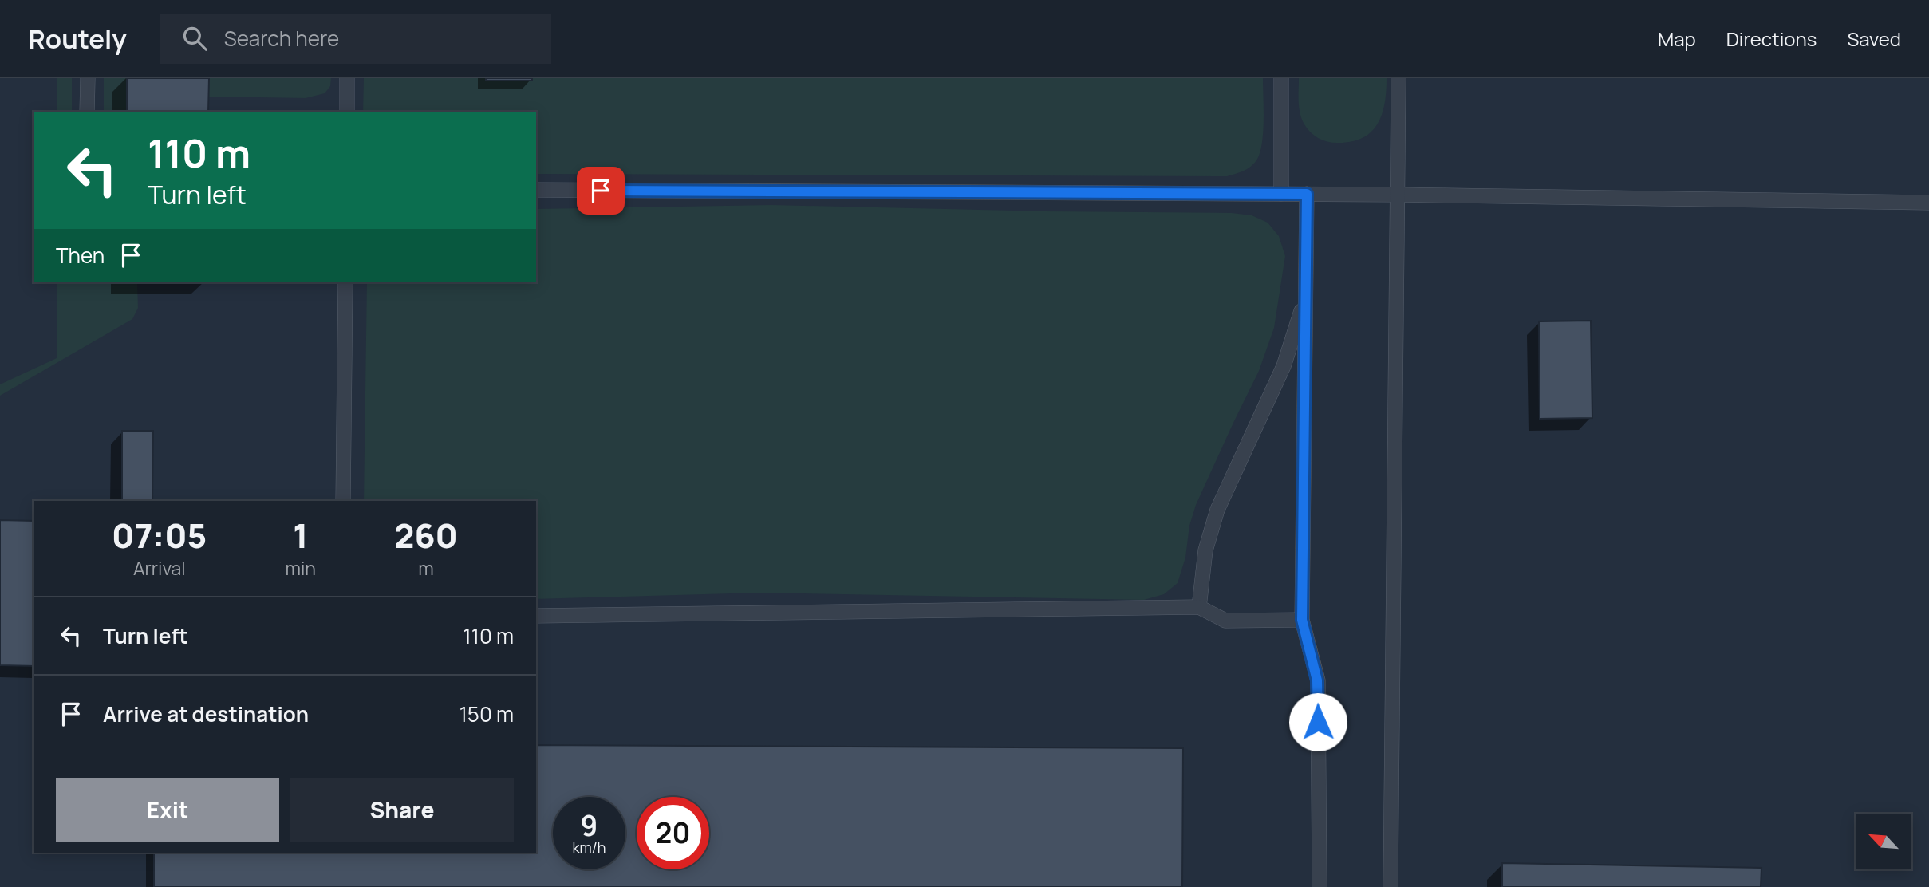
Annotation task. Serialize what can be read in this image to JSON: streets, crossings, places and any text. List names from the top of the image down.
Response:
{
  "north": "top left",
  "page": {
    "header": "Routely",
    "search": "Search here",
    "nav": ["Map", "Directions", "Saved"],
    "turn": ["110 m", "Turn left"],
    "then": "Then",
    "eta": [
      "07:05",
      "Arrival",
      "1",
      "min",
      "260",
      "m"
    ],
    "list": [
      {
        "name": "Turn left",
        "value": "110 m"
      },
      {
        "name": "Arrive at destination",
        "value": "150 m"
      }
    ],
    "buttons": ["Exit", "Share"],
    "speed": "9 km/h",
    "limit": "20"
  }
}
